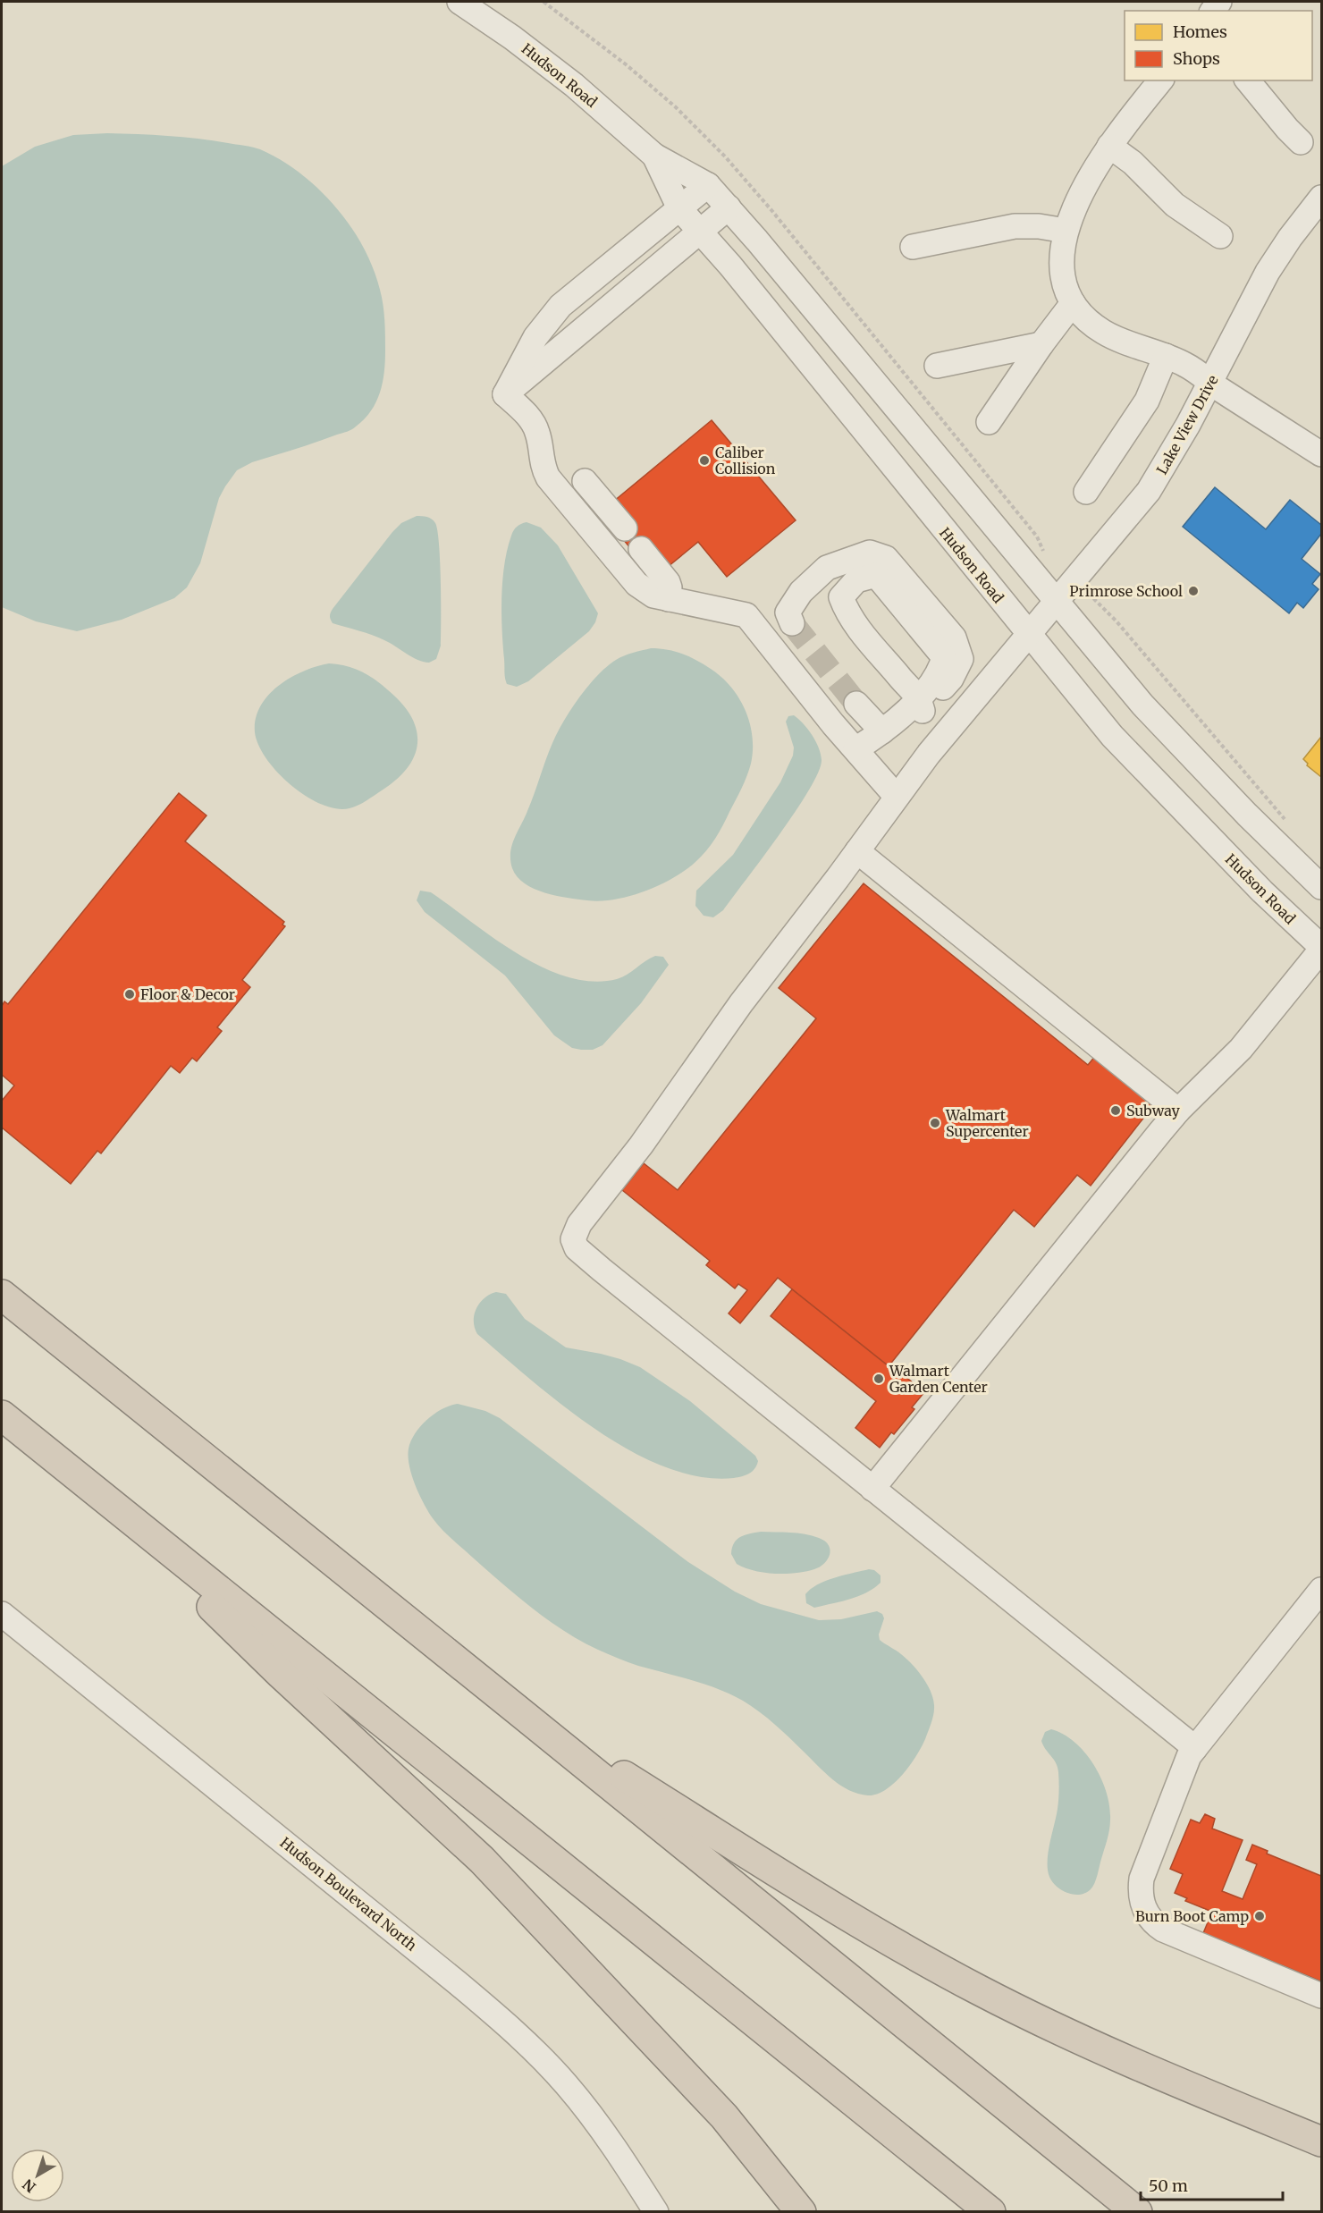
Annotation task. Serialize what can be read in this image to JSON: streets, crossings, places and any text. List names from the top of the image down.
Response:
{
  "streets": {
    "street": ["Hudson Road", "Lake View Drive", "Hudson Boulevard North"]
  },
  "crossings": [
    ["Hudson Road", "Lake View Drive"]
  ],
  "places": [
    "Caliber Collision",
    "Primrose School",
    "Floor & Decor",
    "Subway",
    "Walmart Supercenter",
    "Walmart Garden Center",
    "Burn Boot Camp"
  ],
  "legend": ["Homes", "Shops"],
  "scale_bar": "50 m",
  "north": "bottom left"
}
